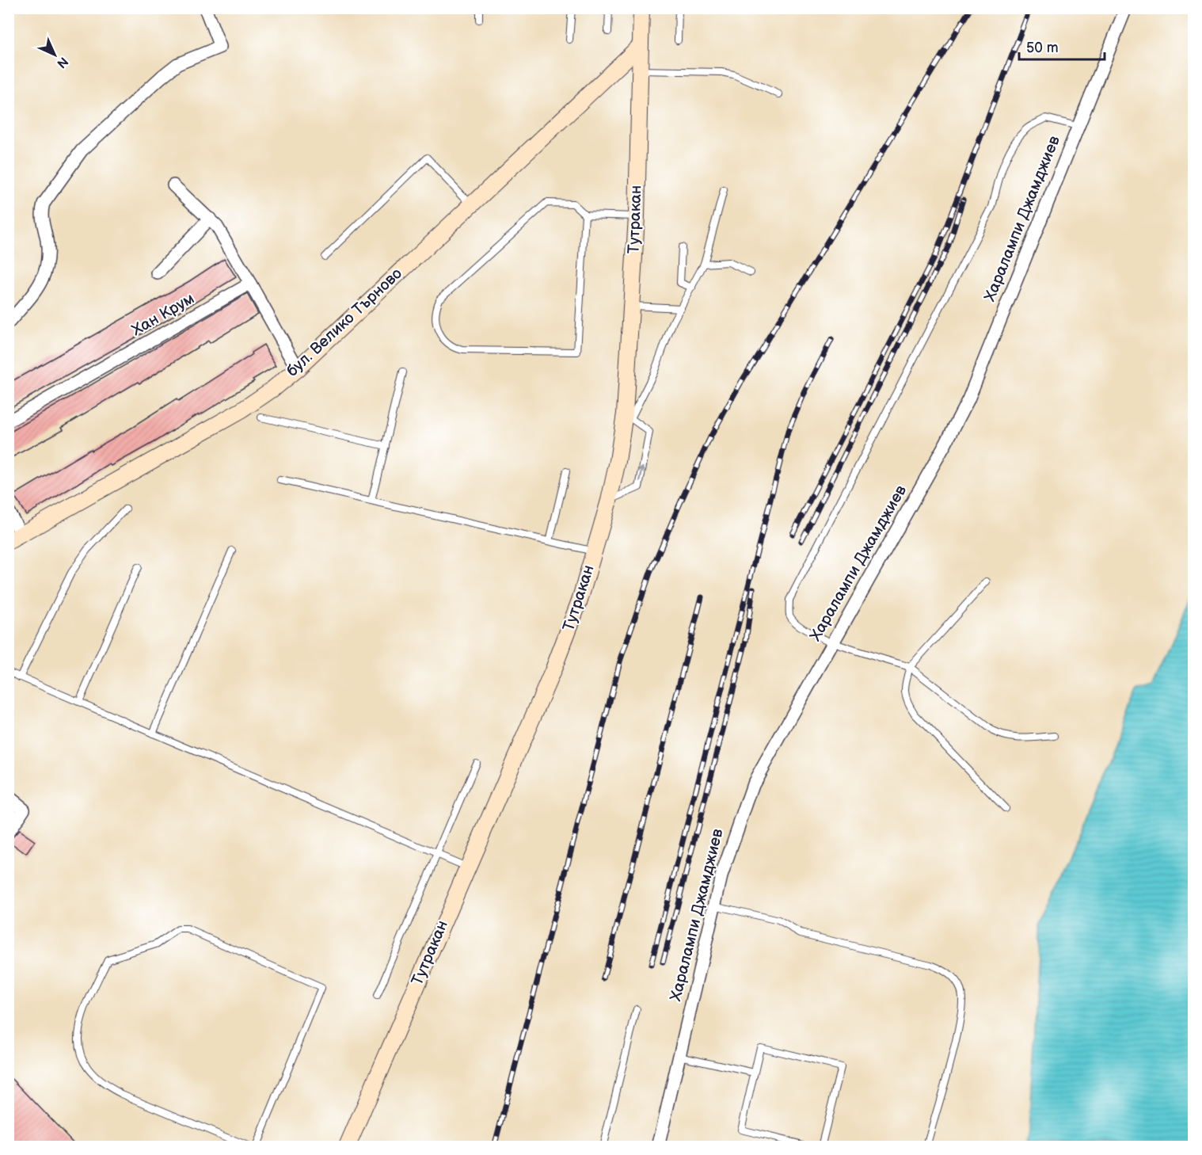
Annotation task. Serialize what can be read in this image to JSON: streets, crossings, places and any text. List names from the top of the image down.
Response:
{
  "streets": {
    "street": [
      "Харалампи Джамджиев",
      "Тутракан",
      "Хан Крум",
      "бул. Велико Търново"
    ]
  },
  "crossings": [
    ["Тутракан", "бул. Велико Търново"]
  ],
  "scale_bar": "50 m",
  "north": "bottom right"
}
